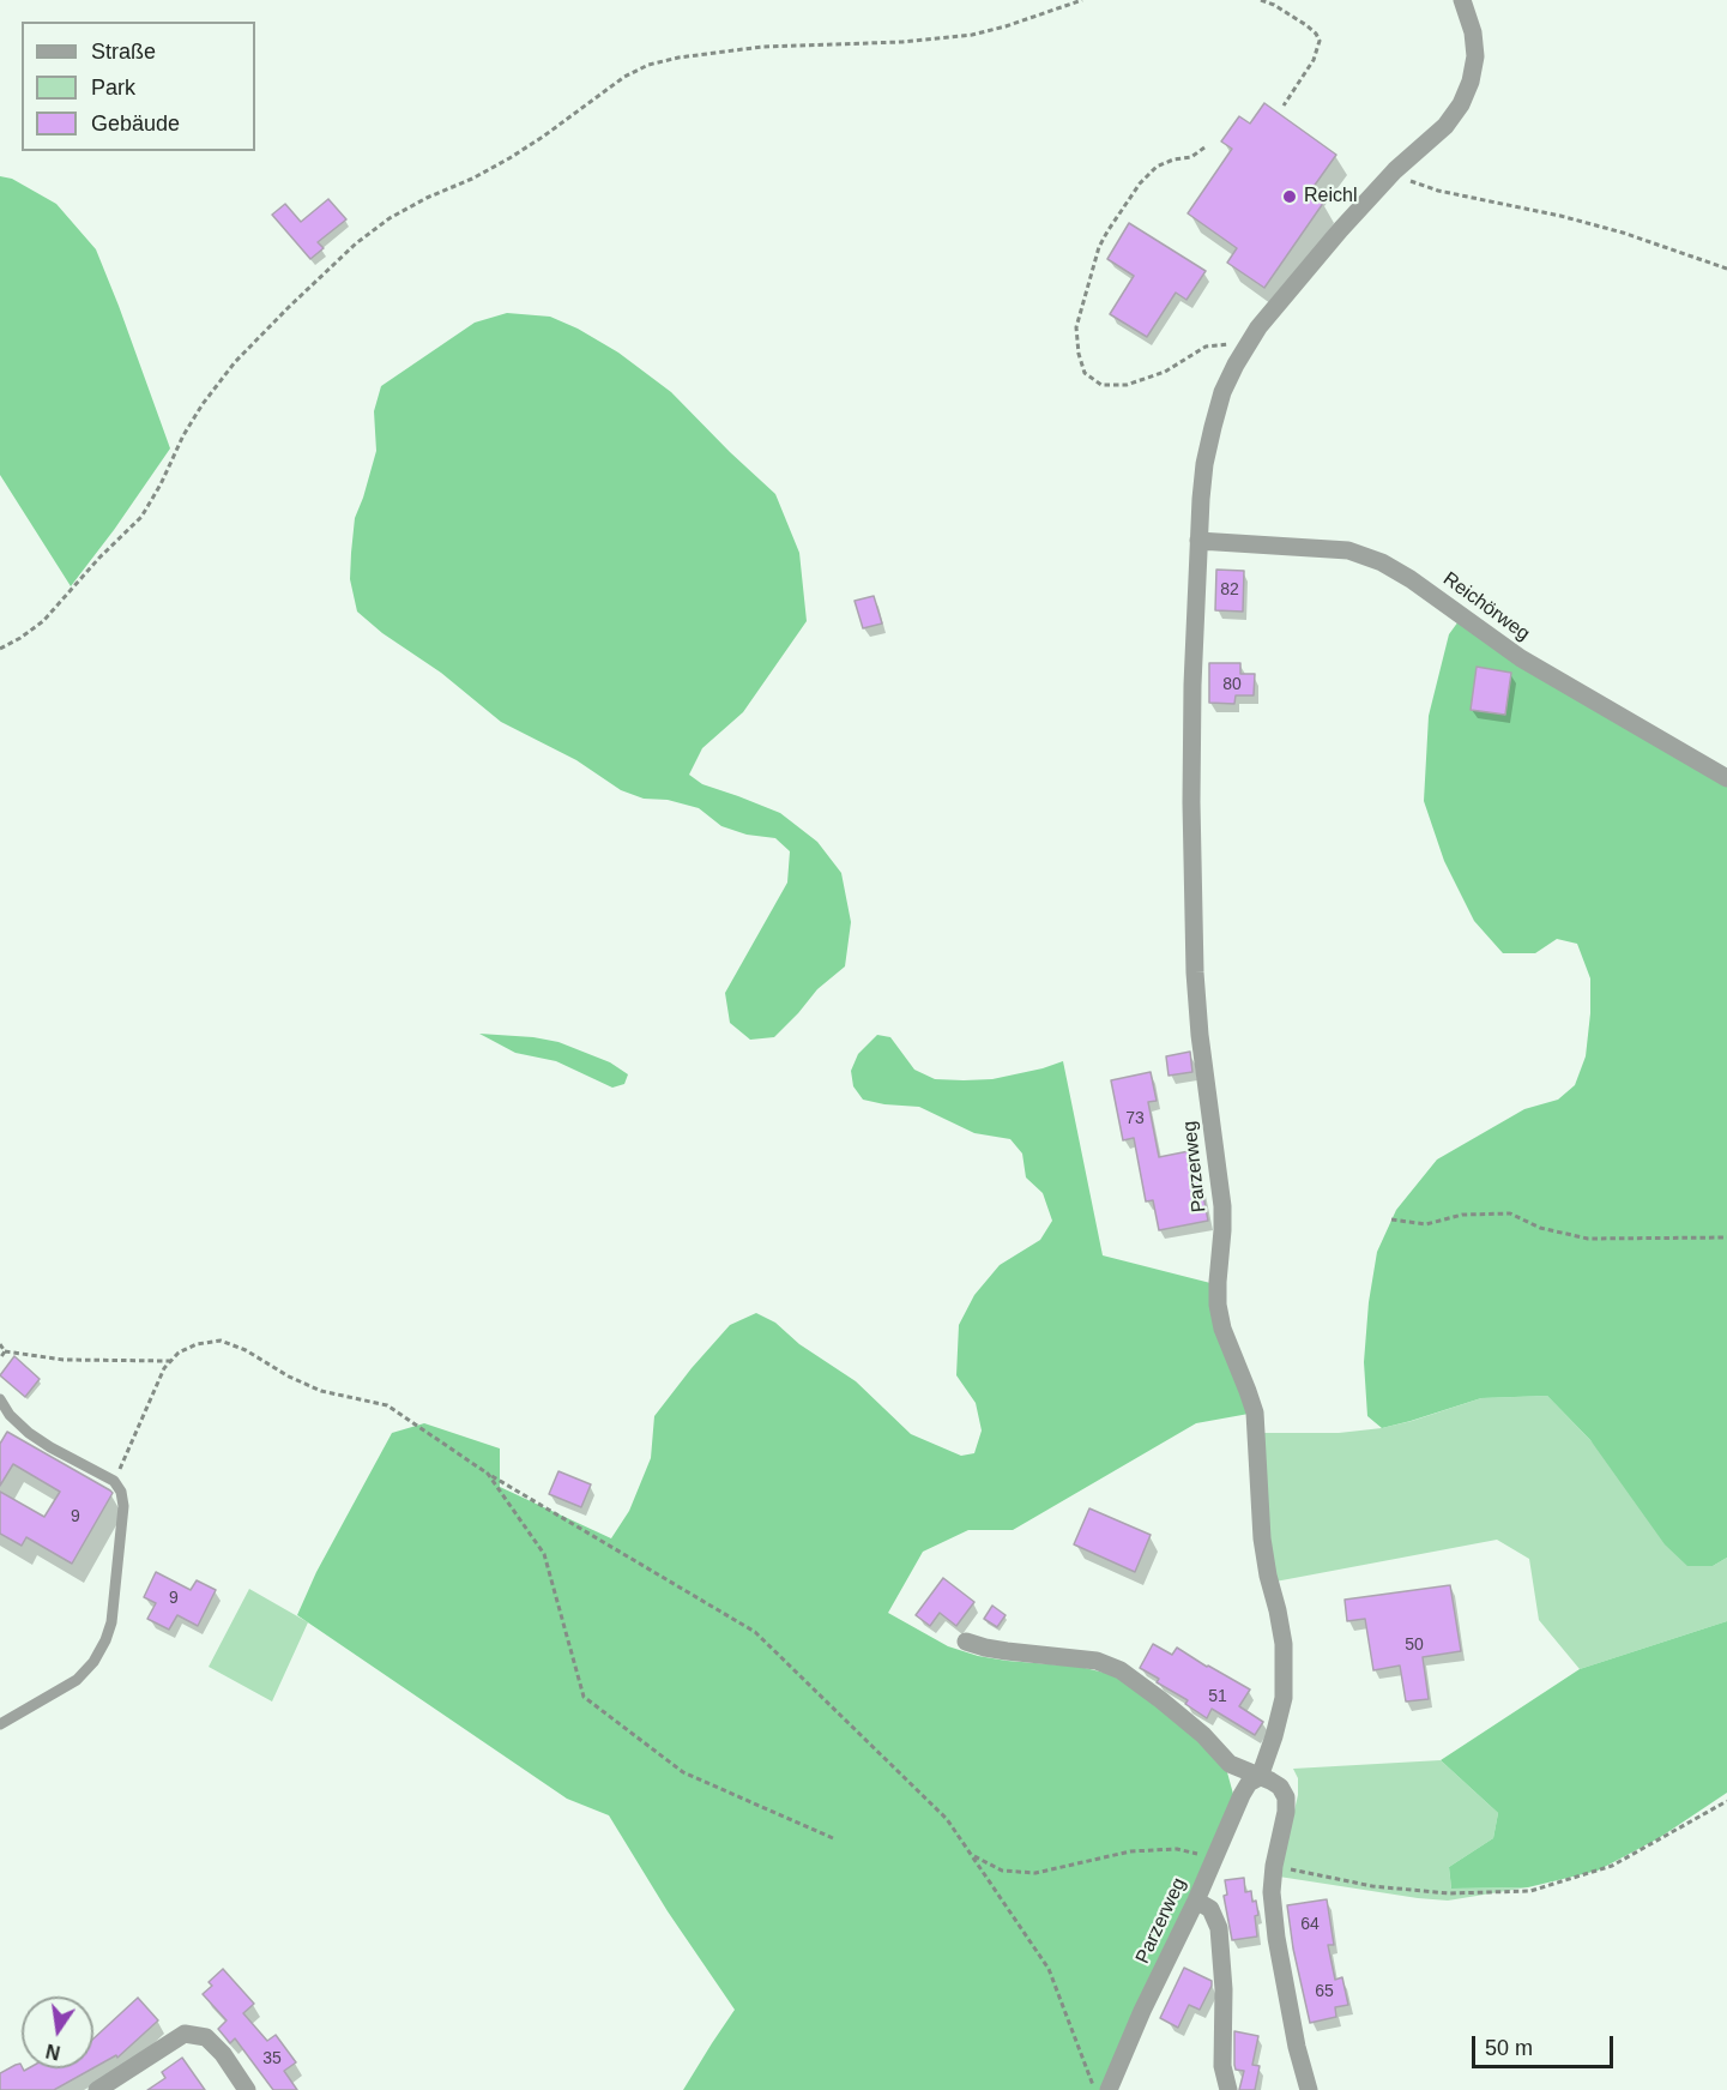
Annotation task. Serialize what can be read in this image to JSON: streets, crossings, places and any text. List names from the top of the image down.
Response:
{
  "streets": {
    "street": ["Reichörweg", "Parzerweg"]
  },
  "crossings": [
    ["Reichörweg", "Parzerweg"]
  ],
  "places": ["Reichl"],
  "house_numbers": [
    "82",
    "80",
    "73",
    "9",
    "9",
    "50",
    "51",
    "64",
    "65",
    "35"
  ],
  "legend": ["Straße", "Park", "Gebäude"],
  "scale_bar": "50 m",
  "north": "bottom"
}
